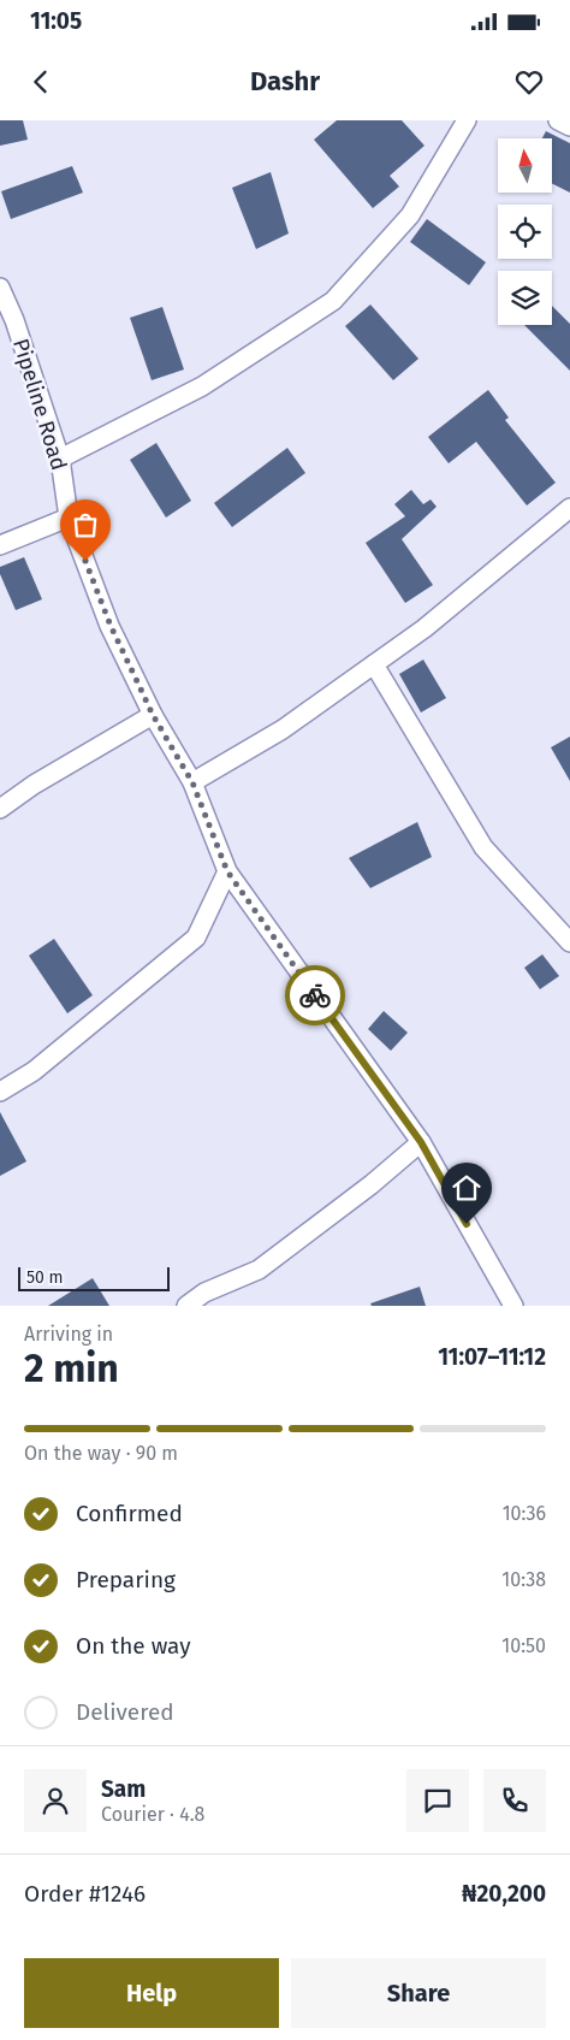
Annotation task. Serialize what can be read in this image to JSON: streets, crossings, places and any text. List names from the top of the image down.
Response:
{
  "streets": {
    "street": ["Pipeline Road"]
  },
  "scale_bar": "50 m",
  "north": "top",
  "page": {
    "status": "11:05",
    "header": "Dashr",
    "scale": "50 m",
    "heading": ["2 min", "Arriving in", "11:07–11:12"],
    "panel": [
      "Sam",
      "Courier · 4.8",
      "Order #1246",
      "₦20,200"
    ],
    "bar": "On the way · 90 m",
    "list": [
      ["Confirmed", "10:36"],
      ["Preparing", "10:38"],
      ["On the way", "10:50"],
      "Delivered"
    ],
    "buttons": ["Help", "Share"]
  }
}
